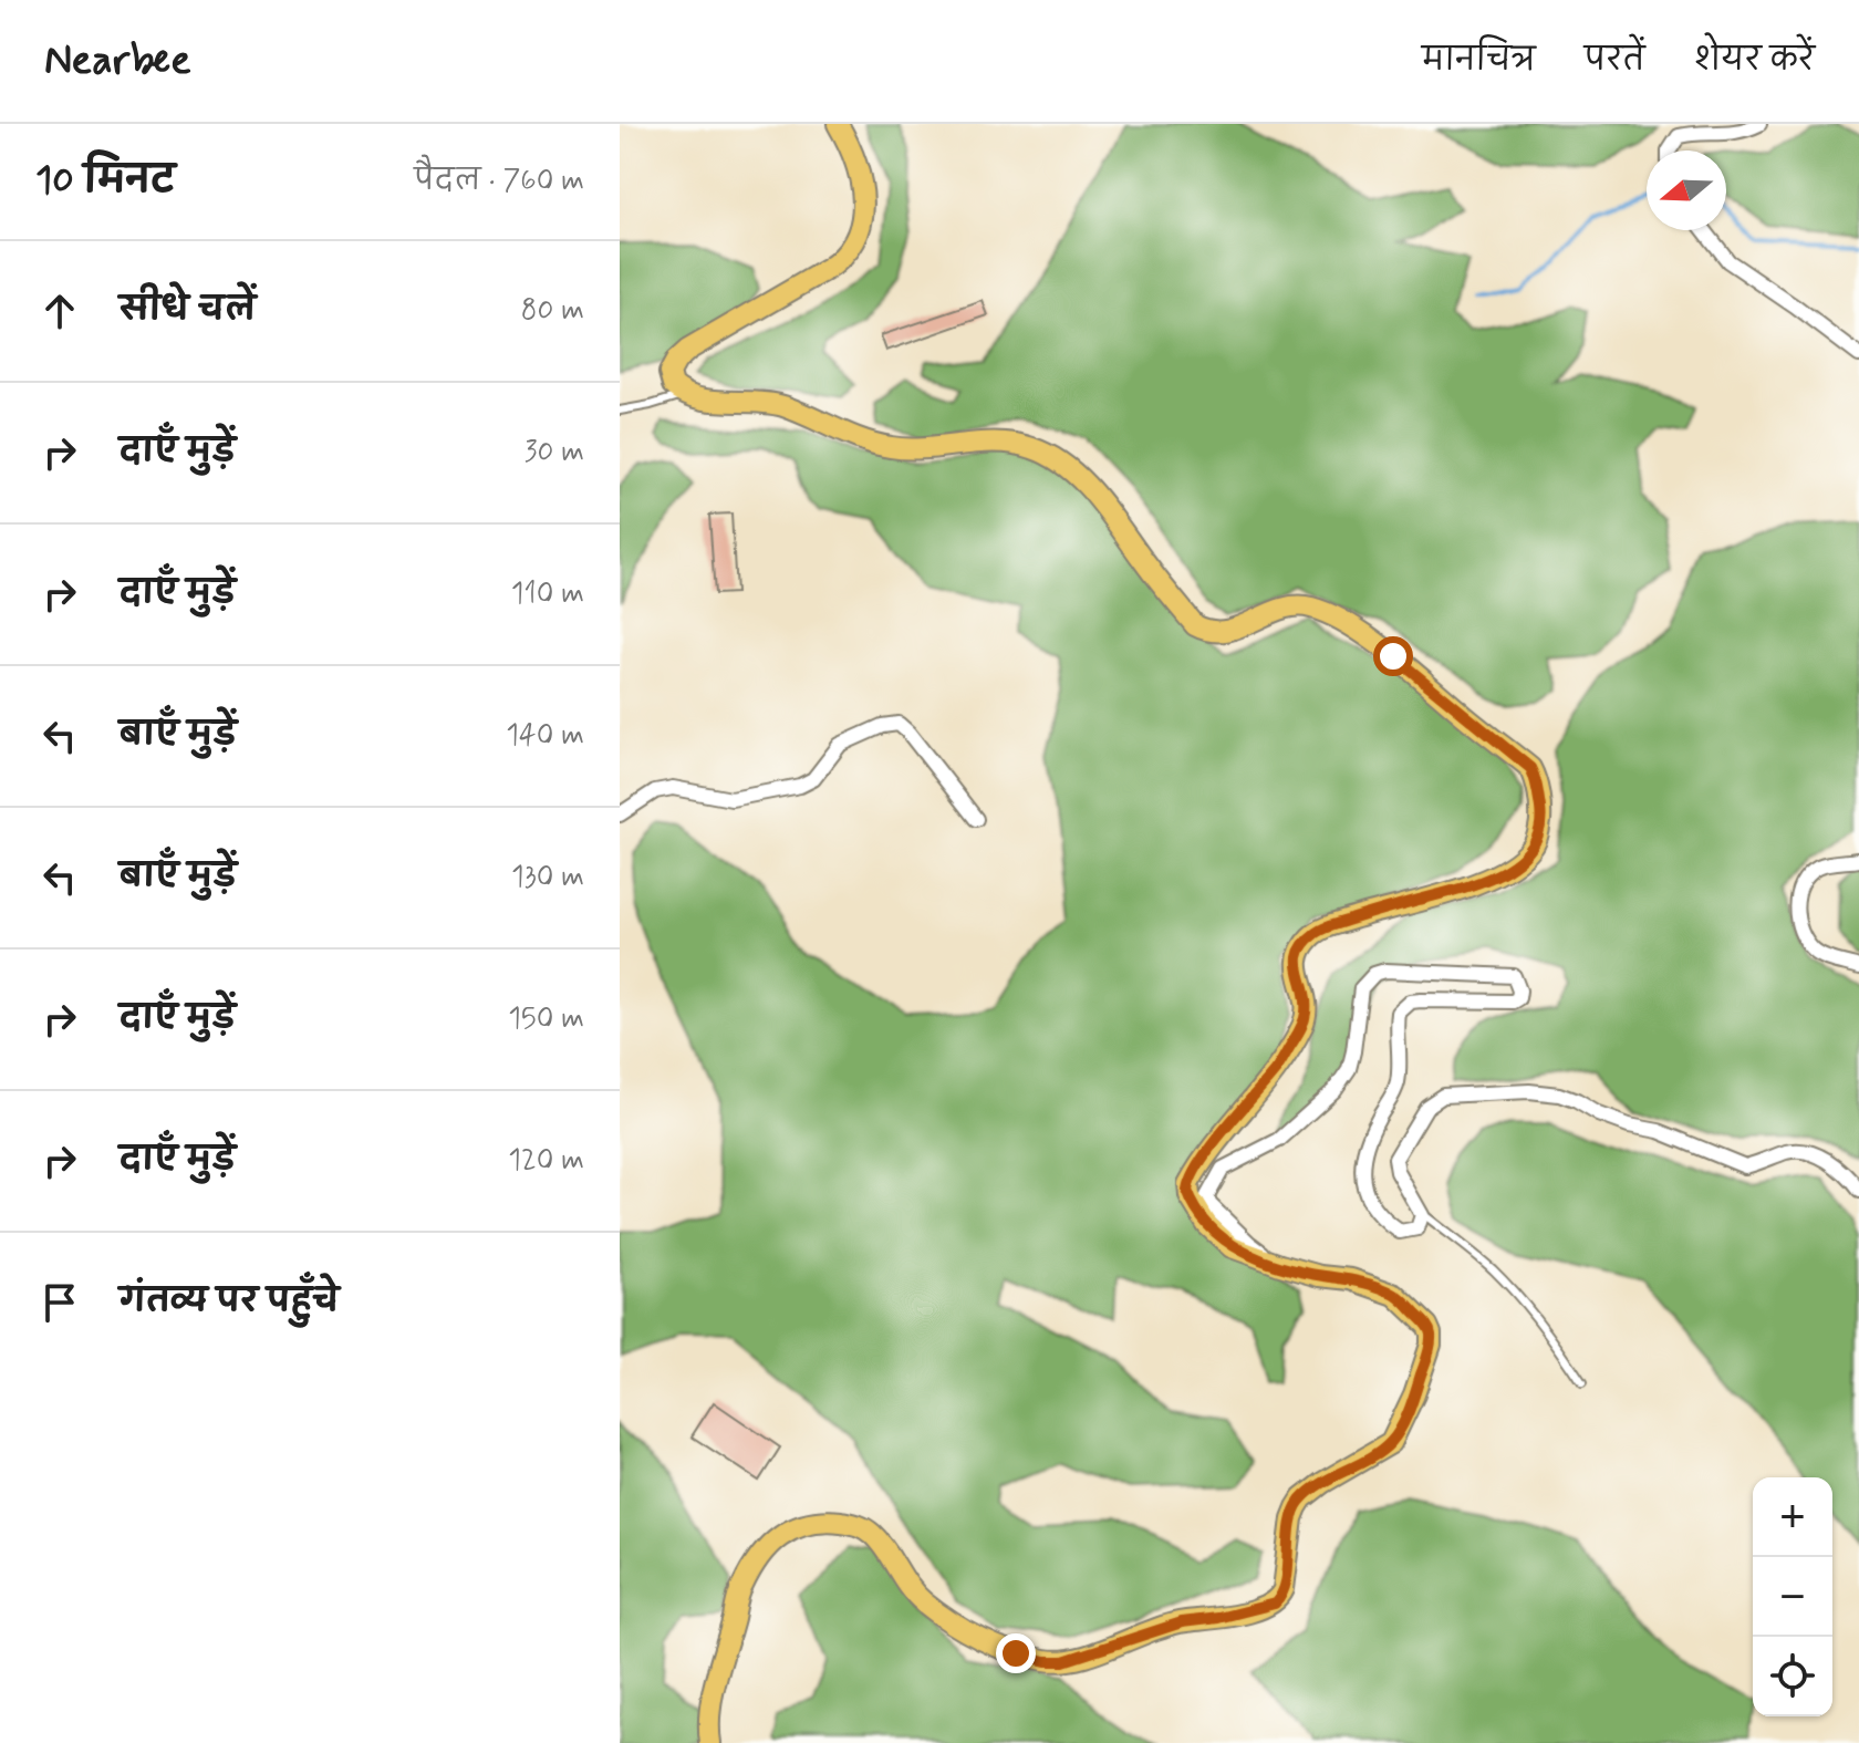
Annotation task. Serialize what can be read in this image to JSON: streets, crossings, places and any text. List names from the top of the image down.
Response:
{
  "north": "left",
  "page": {
    "header": "Nearbee",
    "nav": ["मानचित्र", "परतें", "शेयर करें"],
    "heading": ["10 मिनट", "पैदल · 760 m"],
    "list": [
      ["सीधे चलें", "80 m"],
      ["दाएँ मुड़ें", "30 m"],
      ["दाएँ मुड़ें", "110 m"],
      ["बाएँ मुड़ें", "140 m"],
      ["बाएँ मुड़ें", "130 m"],
      ["दाएँ मुड़ें", "150 m"],
      ["दाएँ मुड़ें", "120 m"],
      "गंतव्य पर पहुँचे"
    ],
    "map_buttons": ["+", "−"]
  }
}
